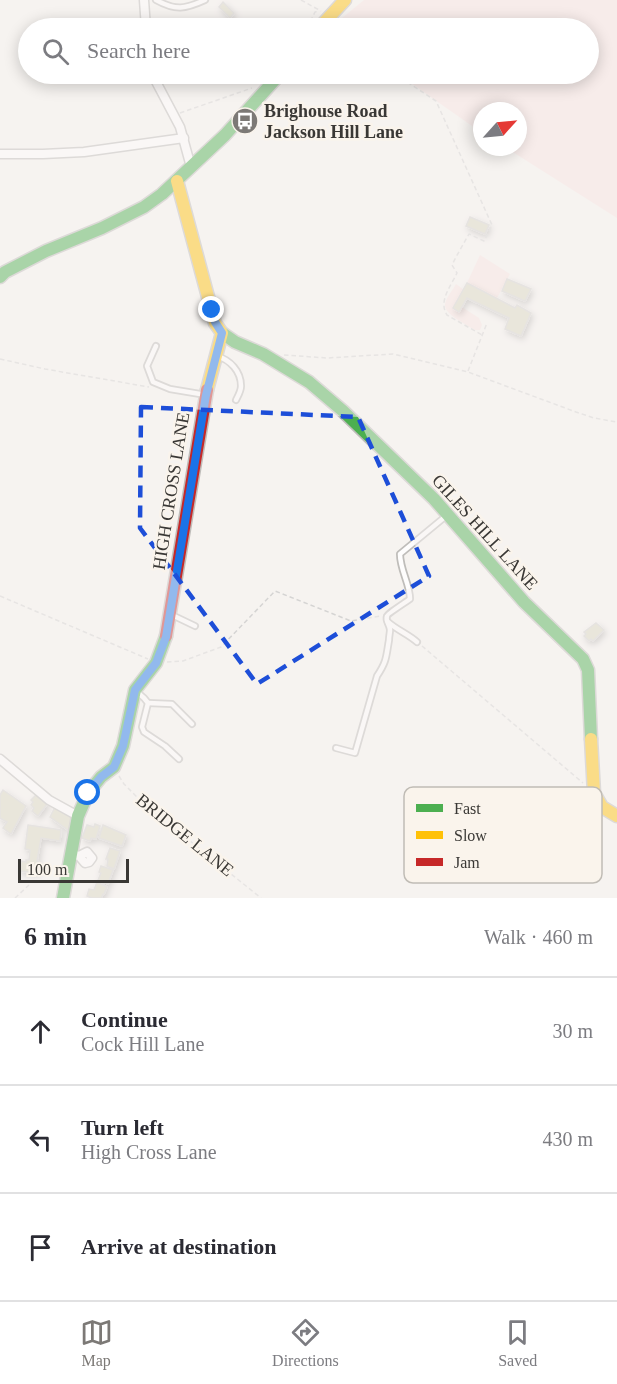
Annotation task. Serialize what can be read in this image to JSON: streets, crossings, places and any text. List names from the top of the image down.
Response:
{
  "streets": {
    "street": ["HIGH CROSS LANE", "GILES HILL LANE"],
    "path": ["BRIDGE LANE"]
  },
  "crossings": [
    ["HIGH CROSS LANE", "GILES HILL LANE"],
    ["HIGH CROSS LANE", "BRIDGE LANE"]
  ],
  "places": {
    "bus stop": ["Brighouse Road Jackson Hill Lane"]
  },
  "legend": ["Fast", "Slow", "Jam"],
  "scale_bar": "100 m",
  "north": "top right",
  "page": {
    "search": "Search here",
    "scale": "100 m",
    "heading": ["6 min", "Walk · 460 m"],
    "list": [
      ["Continue", "Cock Hill Lane", "30 m"],
      ["Turn left", "High Cross Lane", "430 m"],
      "Arrive at destination"
    ],
    "nav": ["Map", "Directions", "Saved"]
  }
}
